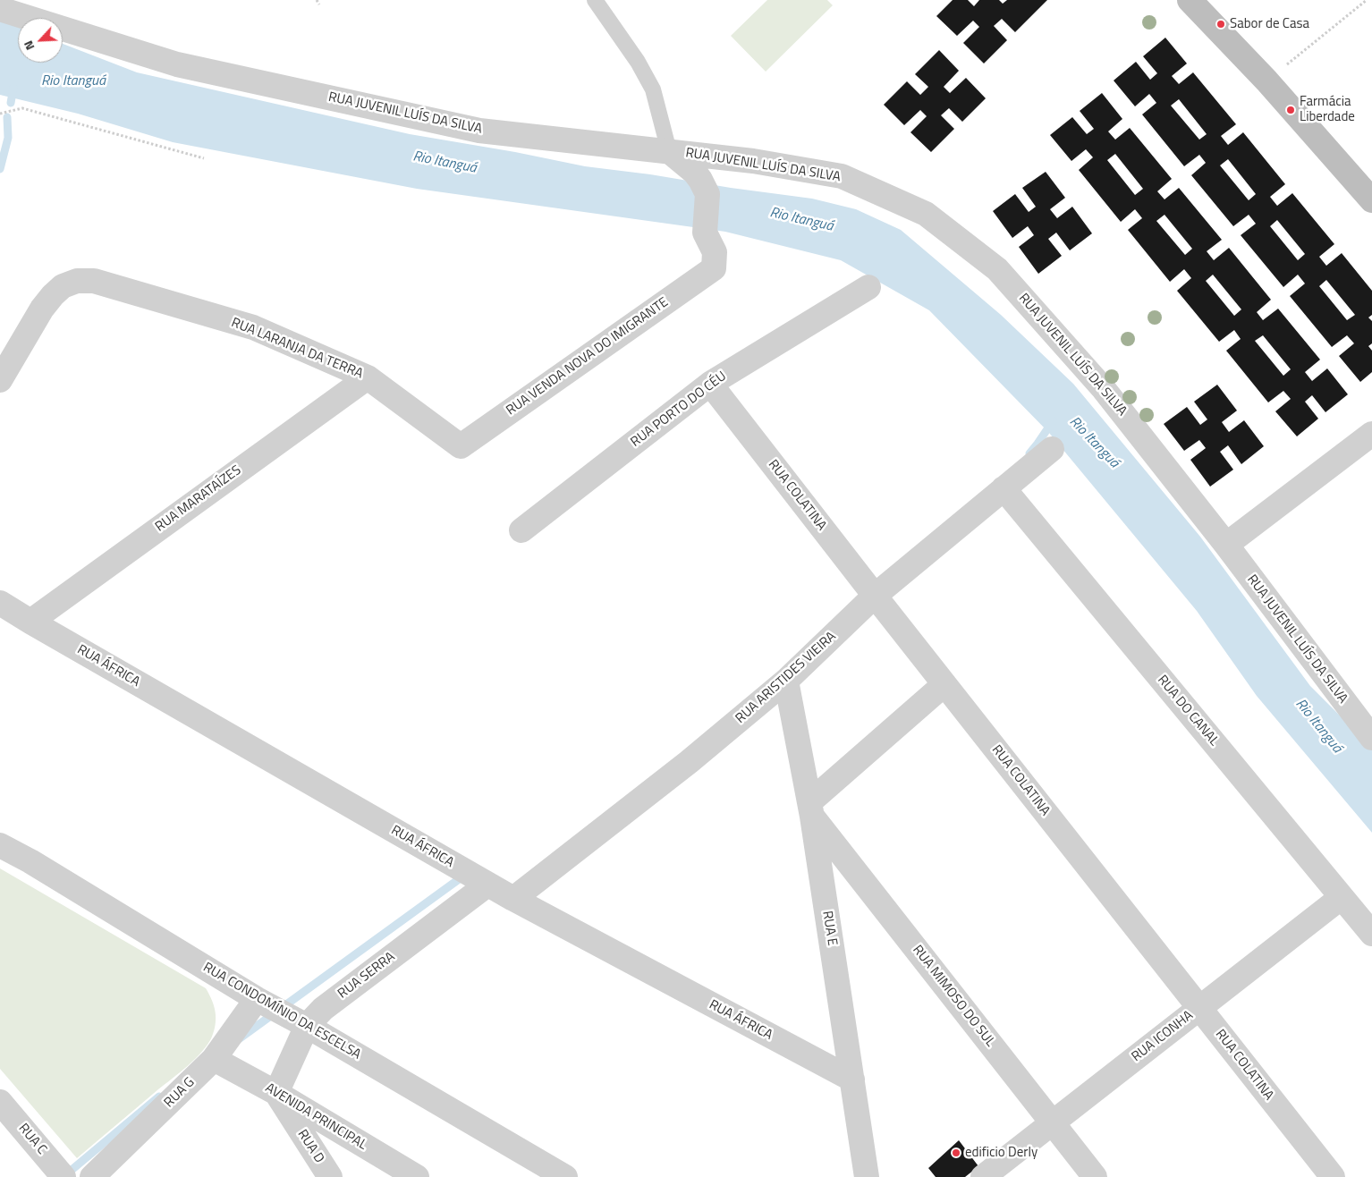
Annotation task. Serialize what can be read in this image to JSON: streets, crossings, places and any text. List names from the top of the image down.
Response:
{
  "streets": {
    "street": [
      "RUA JUVENIL LUÍS DA SILVA",
      "RUA LARANJA DA TERRA",
      "RUA VENDA NOVA DO IMIGRANTE",
      "RUA PORTO DO CÉU",
      "RUA COLATINA",
      "RUA MARATAÍZES",
      "RUA ÁFRICA",
      "RUA ARISTIDES VIEIRA",
      "RUA DO CANAL",
      "RUA E",
      "RUA SERRA",
      "RUA MIMOSO DO SUL",
      "RUA CONDOMÍNIO DA ESCELSA",
      "RUA ICONHA",
      "RUA G",
      "AVENIDA PRINCIPAL",
      "RUA C",
      "RUA D"
    ]
  },
  "crossings": [
    ["RUA JUVENIL LUÍS DA SILVA", "RUA VENDA NOVA DO IMIGRANTE"],
    ["RUA LARANJA DA TERRA", "RUA VENDA NOVA DO IMIGRANTE"],
    ["RUA LARANJA DA TERRA", "RUA MARATAÍZES"],
    ["RUA PORTO DO CÉU", "RUA COLATINA"],
    ["RUA COLATINA", "RUA ARISTIDES VIEIRA"],
    ["RUA COLATINA", "RUA ICONHA"],
    ["RUA MARATAÍZES", "RUA ÁFRICA"],
    ["RUA ÁFRICA", "RUA ARISTIDES VIEIRA"],
    ["RUA ÁFRICA", "RUA E"],
    ["RUA ÁFRICA", "RUA SERRA"],
    ["RUA ARISTIDES VIEIRA", "RUA DO CANAL"],
    ["RUA ARISTIDES VIEIRA", "RUA E"],
    ["RUA DO CANAL", "RUA ICONHA"],
    ["RUA E", "RUA MIMOSO DO SUL"],
    ["RUA SERRA", "RUA CONDOMÍNIO DA ESCELSA"],
    ["RUA SERRA", "AVENIDA PRINCIPAL"],
    ["RUA SERRA", "RUA D"],
    ["RUA MIMOSO DO SUL", "RUA ICONHA"],
    ["RUA CONDOMÍNIO DA ESCELSA", "RUA G"],
    ["RUA G", "AVENIDA PRINCIPAL"],
    ["AVENIDA PRINCIPAL", "RUA D"]
  ],
  "water": ["Rio Itanguá"],
  "places": ["Sabor de Casa", "Farmácia Liberdade", "edificio Derly"],
  "north": "bottom left"
}
